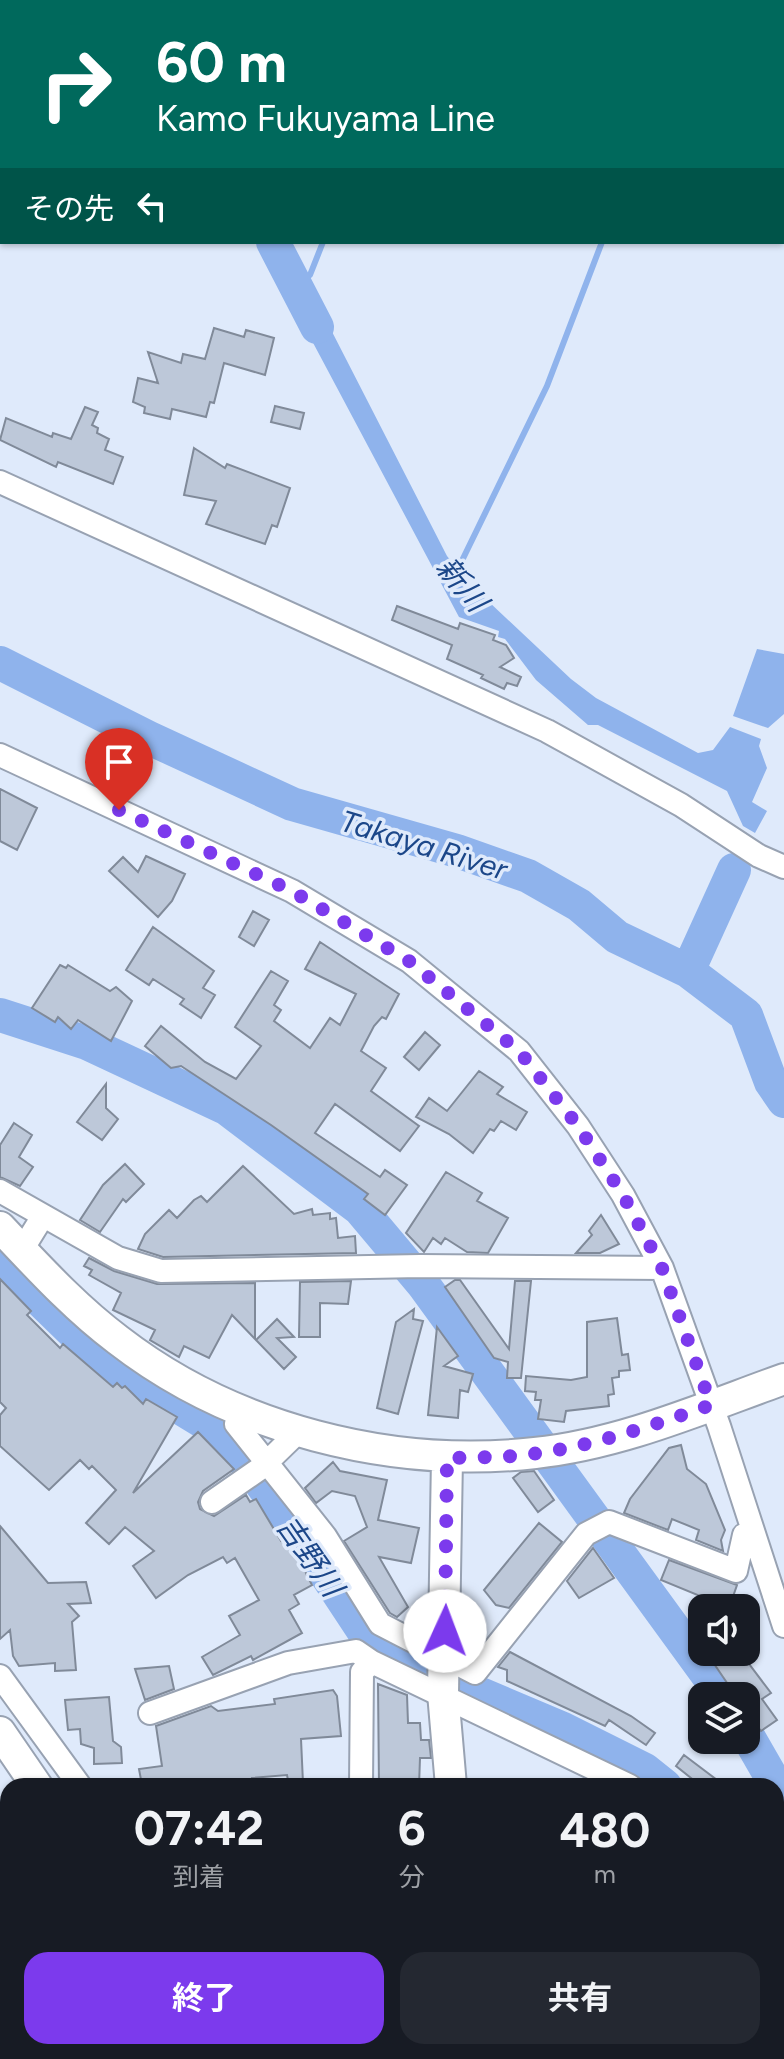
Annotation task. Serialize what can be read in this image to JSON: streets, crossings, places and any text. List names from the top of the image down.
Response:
{
  "water": ["新川", "Takaya River", "吉野川"],
  "page": {
    "turn": ["60 m", "Kamo Fukuyama Line"],
    "then": "その先",
    "eta": [
      "07:42",
      "到着",
      "6",
      "分",
      "480",
      "m"
    ],
    "buttons": ["終了", "共有"]
  }
}
